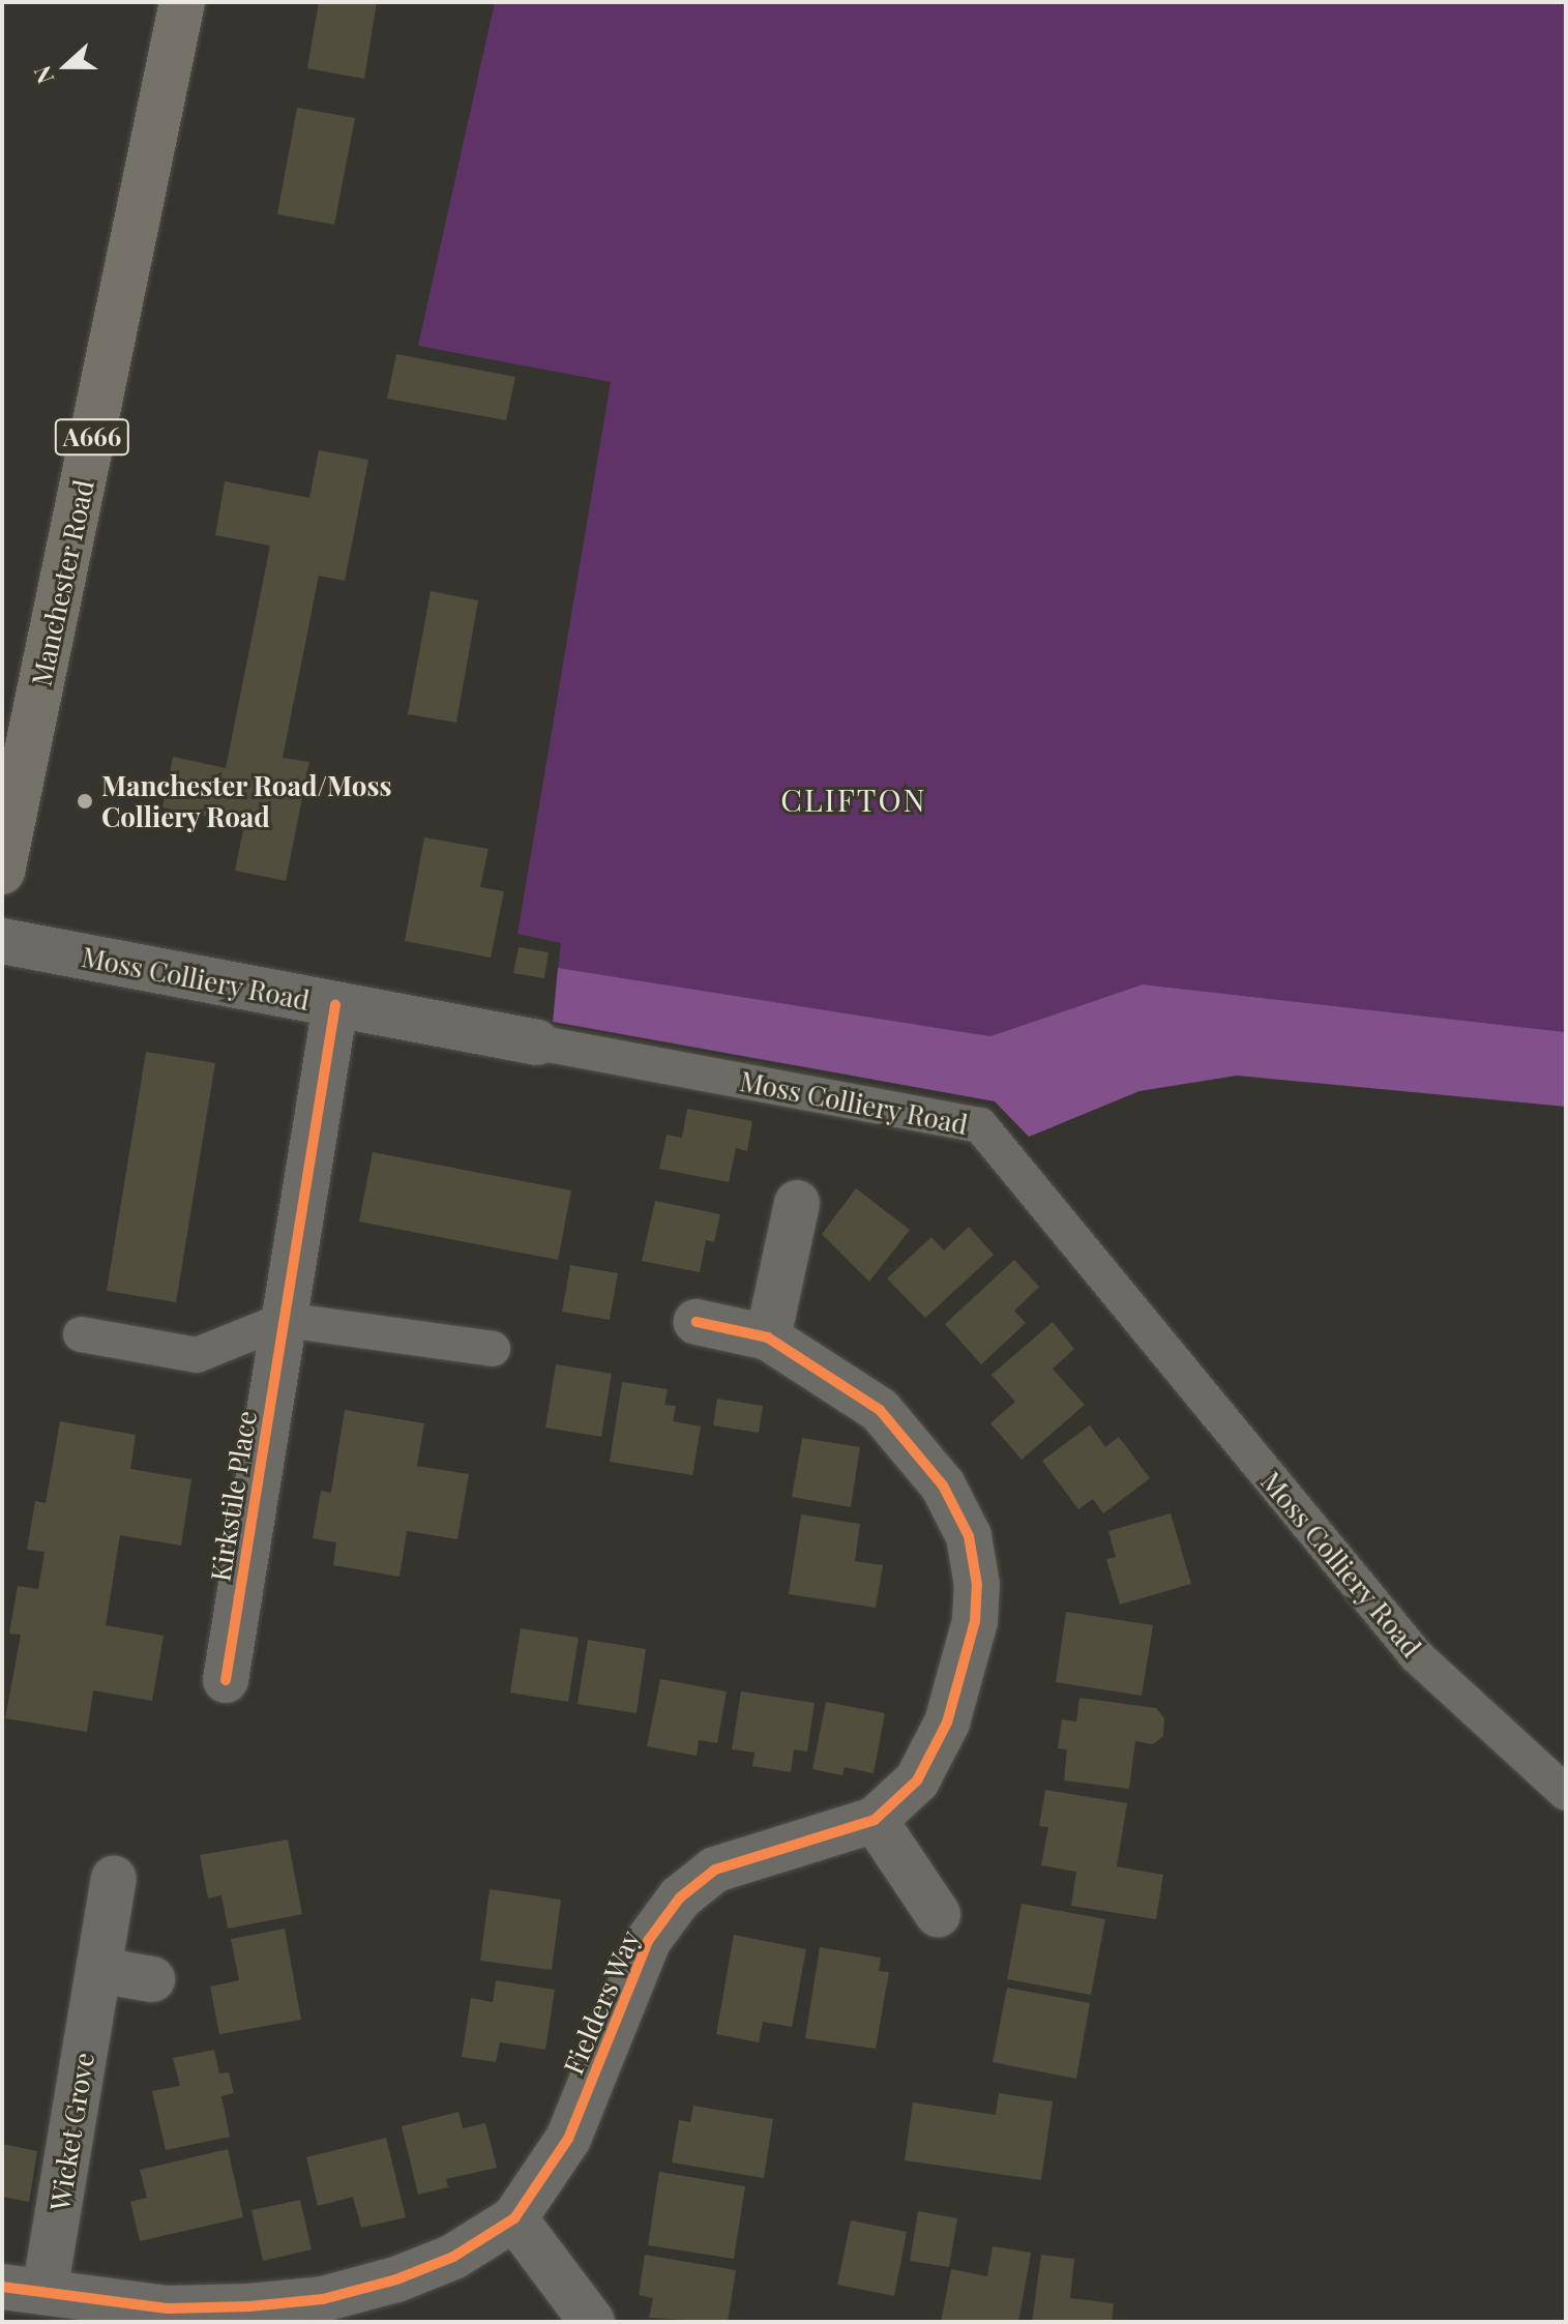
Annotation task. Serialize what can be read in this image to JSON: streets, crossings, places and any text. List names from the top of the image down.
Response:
{
  "streets": {
    "main road": ["A666", "Manchester Road"],
    "street": [
      "Moss Colliery Road",
      "Kirkstile Place",
      "Fielders Way",
      "Wicket Grove"
    ]
  },
  "crossings": [
    ["Moss Colliery Road", "Kirkstile Place"],
    ["Fielders Way", "Wicket Grove"]
  ],
  "districts": ["CLIFTON"],
  "places": ["Manchester Road/Moss Colliery Road"],
  "north": "left"
}
